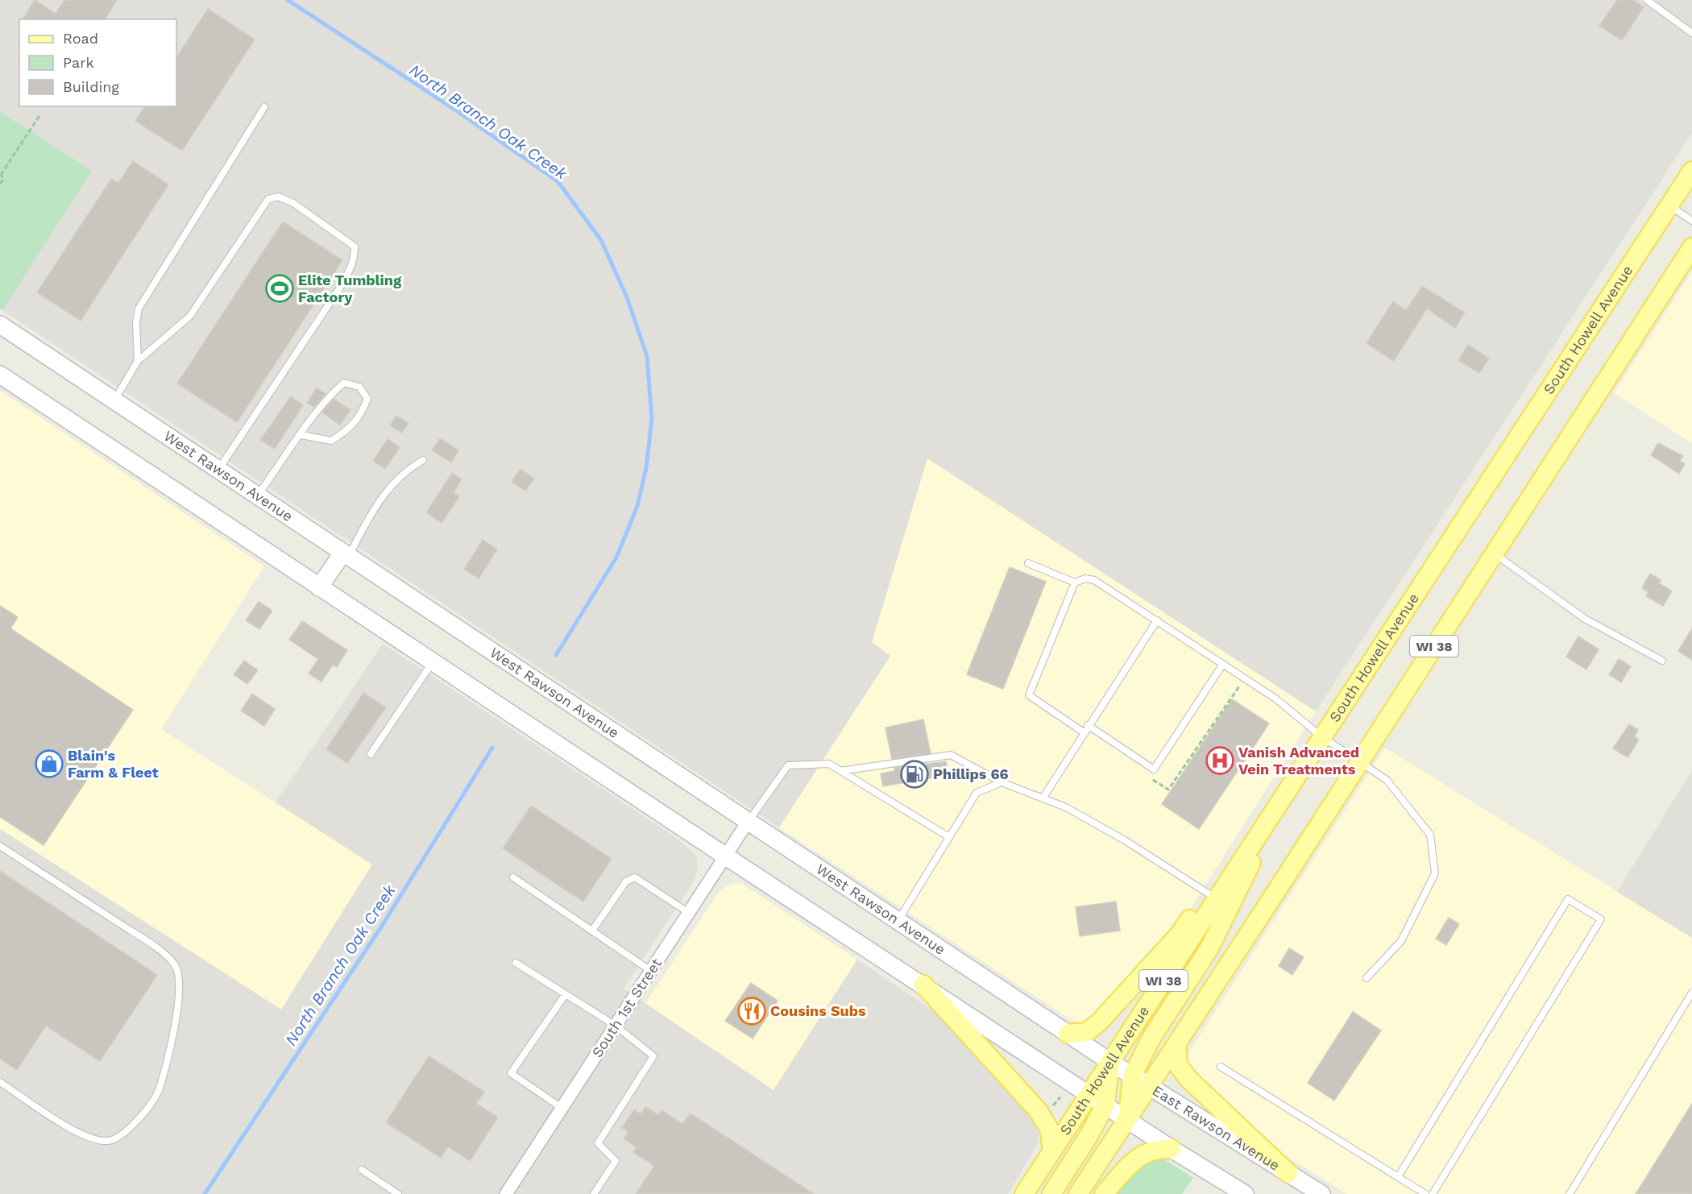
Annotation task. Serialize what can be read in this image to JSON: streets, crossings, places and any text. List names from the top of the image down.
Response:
{
  "streets": {
    "main road": [
      "South Howell Avenue",
      "West Rawson Avenue",
      "WI 38",
      "East Rawson Avenue"
    ],
    "street": ["South 1st Street"]
  },
  "crossings": [
    ["South Howell Avenue", "West Rawson Avenue"],
    ["South Howell Avenue", "East Rawson Avenue"],
    ["West Rawson Avenue", "South 1st Street"],
    ["West Rawson Avenue", "East Rawson Avenue"],
    ["WI 38", "East Rawson Avenue"]
  ],
  "water": ["North Branch Oak Creek"],
  "places": {
    "sports": ["Elite Tumbling Factory"],
    "hospital": ["Vanish Advanced Vein Treatments"],
    "shop": ["Blain's Farm & Fleet"],
    "fuel station": ["Phillips 66"],
    "restaurant": ["Cousins Subs"]
  },
  "legend": ["Road", "Park", "Building"]
}
